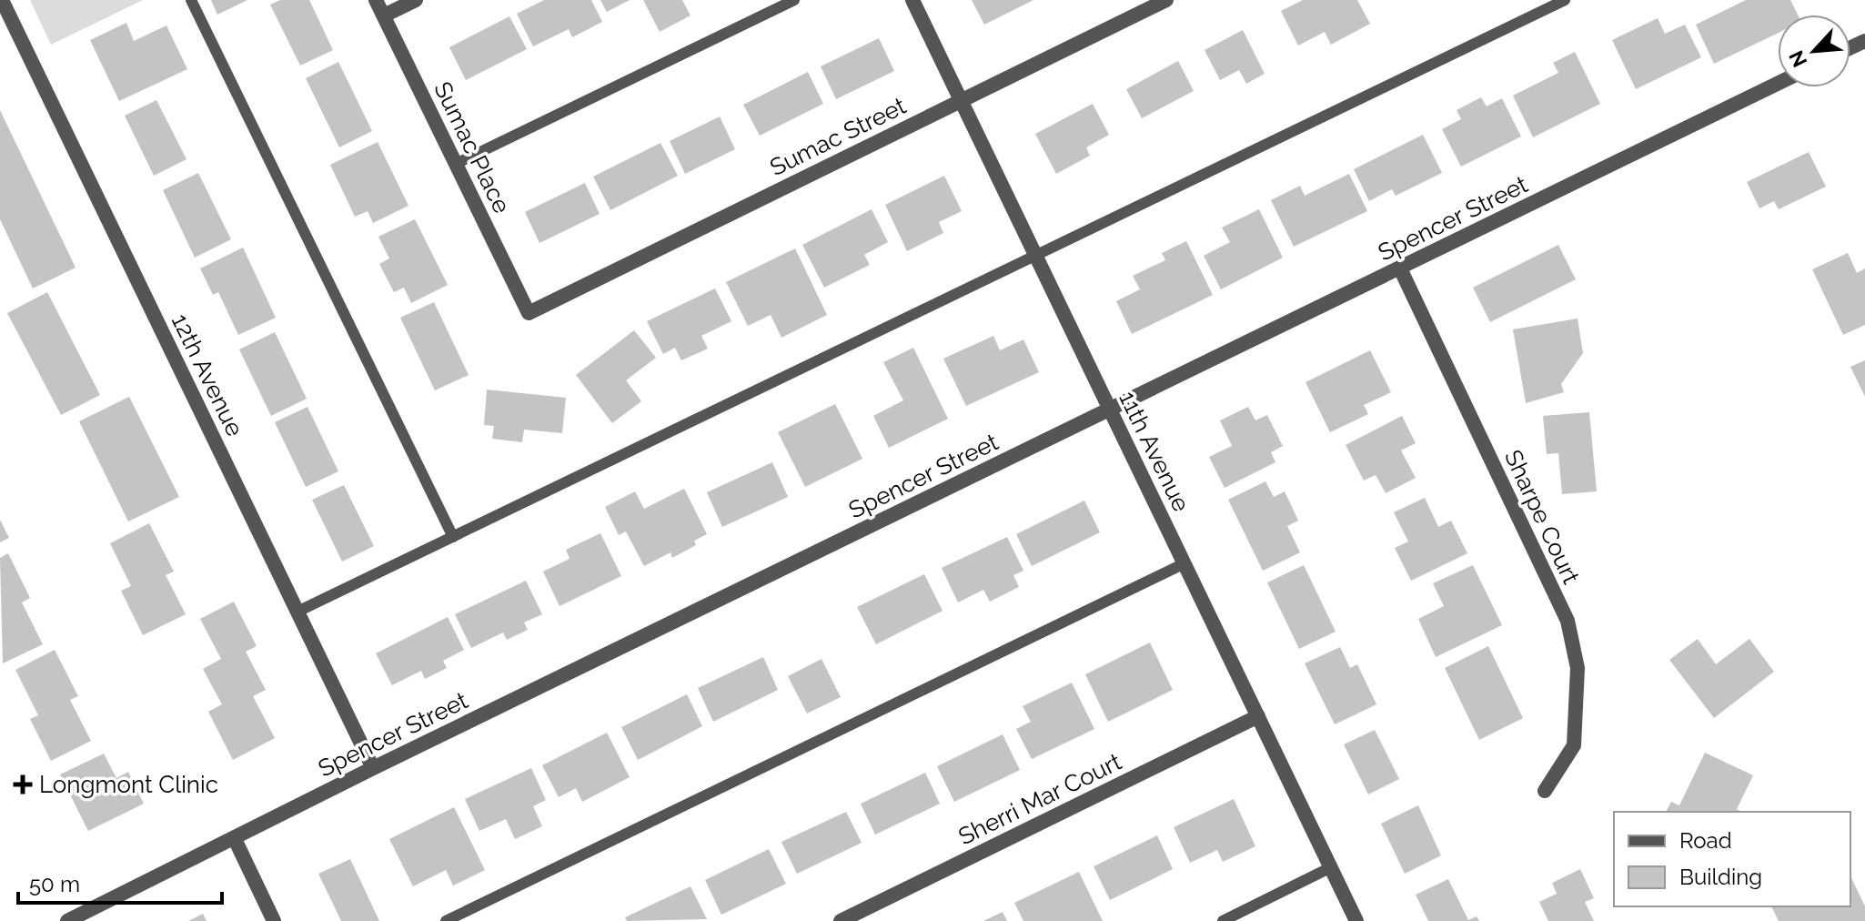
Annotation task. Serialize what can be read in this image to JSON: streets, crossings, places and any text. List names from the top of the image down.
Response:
{
  "streets": {
    "street": [
      "Sumac Street",
      "Sumac Place",
      "Spencer Street",
      "12th Avenue",
      "11th Avenue",
      "Sharpe Court",
      "Sherri Mar Court"
    ]
  },
  "crossings": [
    ["Sumac Street", "Sumac Place"],
    ["Sumac Street", "11th Avenue"],
    ["Spencer Street", "12th Avenue"],
    ["Spencer Street", "11th Avenue"],
    ["Spencer Street", "Sharpe Court"],
    ["11th Avenue", "Sherri Mar Court"]
  ],
  "places": {
    "health": ["Longmont Clinic"]
  },
  "legend": ["Road", "Building"],
  "scale_bar": "50 m",
  "north": "bottom left"
}
